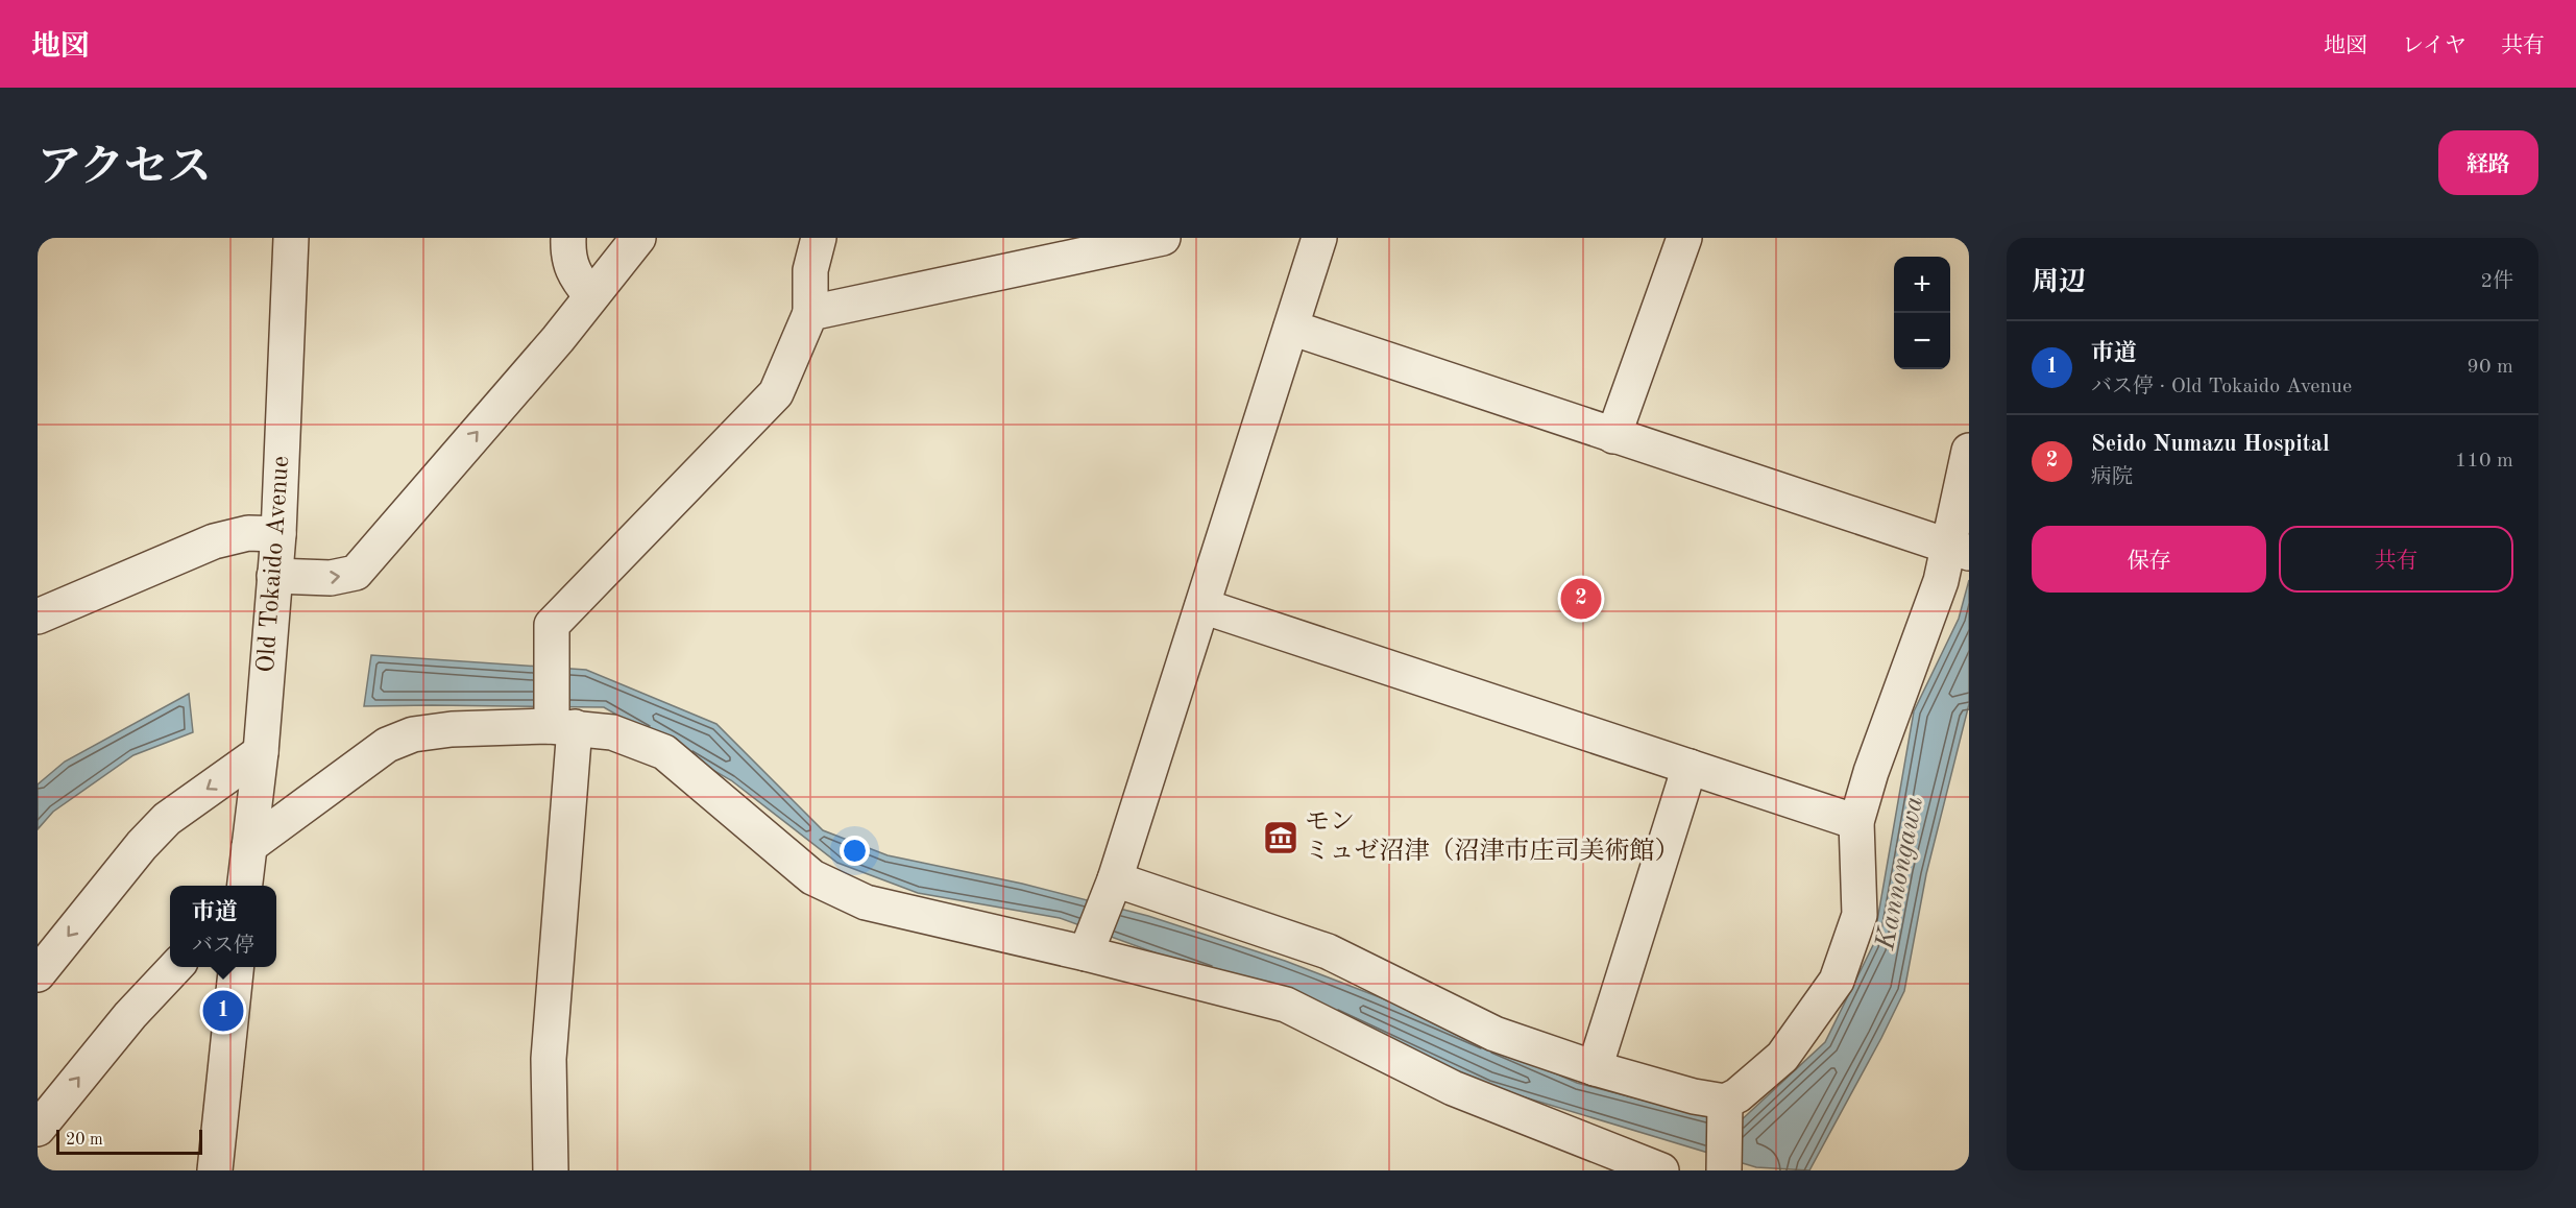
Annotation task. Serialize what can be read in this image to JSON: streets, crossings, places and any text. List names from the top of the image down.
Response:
{
  "streets": {
    "street": ["Old Tokaido Avenue"]
  },
  "water": ["Kannongawa"],
  "places": {
    "museum": ["モン ミュゼ沼津（沼津市庄司美術館）"]
  },
  "scale_bar": "20 m",
  "page": {
    "header": "地図",
    "nav": ["地図", "レイヤ", "共有"],
    "title": "アクセス",
    "buttons": [
      "経路",
      ["保存", "共有"]
    ],
    "heading": ["周辺", "2件"],
    "map_buttons": ["+", "−"],
    "list": [
      {
        "mark": "1",
        "name": "市道",
        "note": "バス停 · Old Tokaido Avenue",
        "value": "90 m"
      },
      {
        "mark": "2",
        "name": "Seido Numazu Hospital",
        "note": "病院",
        "value": "110 m"
      }
    ],
    "pins": ["2", "1"],
    "popup": ["市道", "バス停"],
    "scale": "20 m"
  }
}
